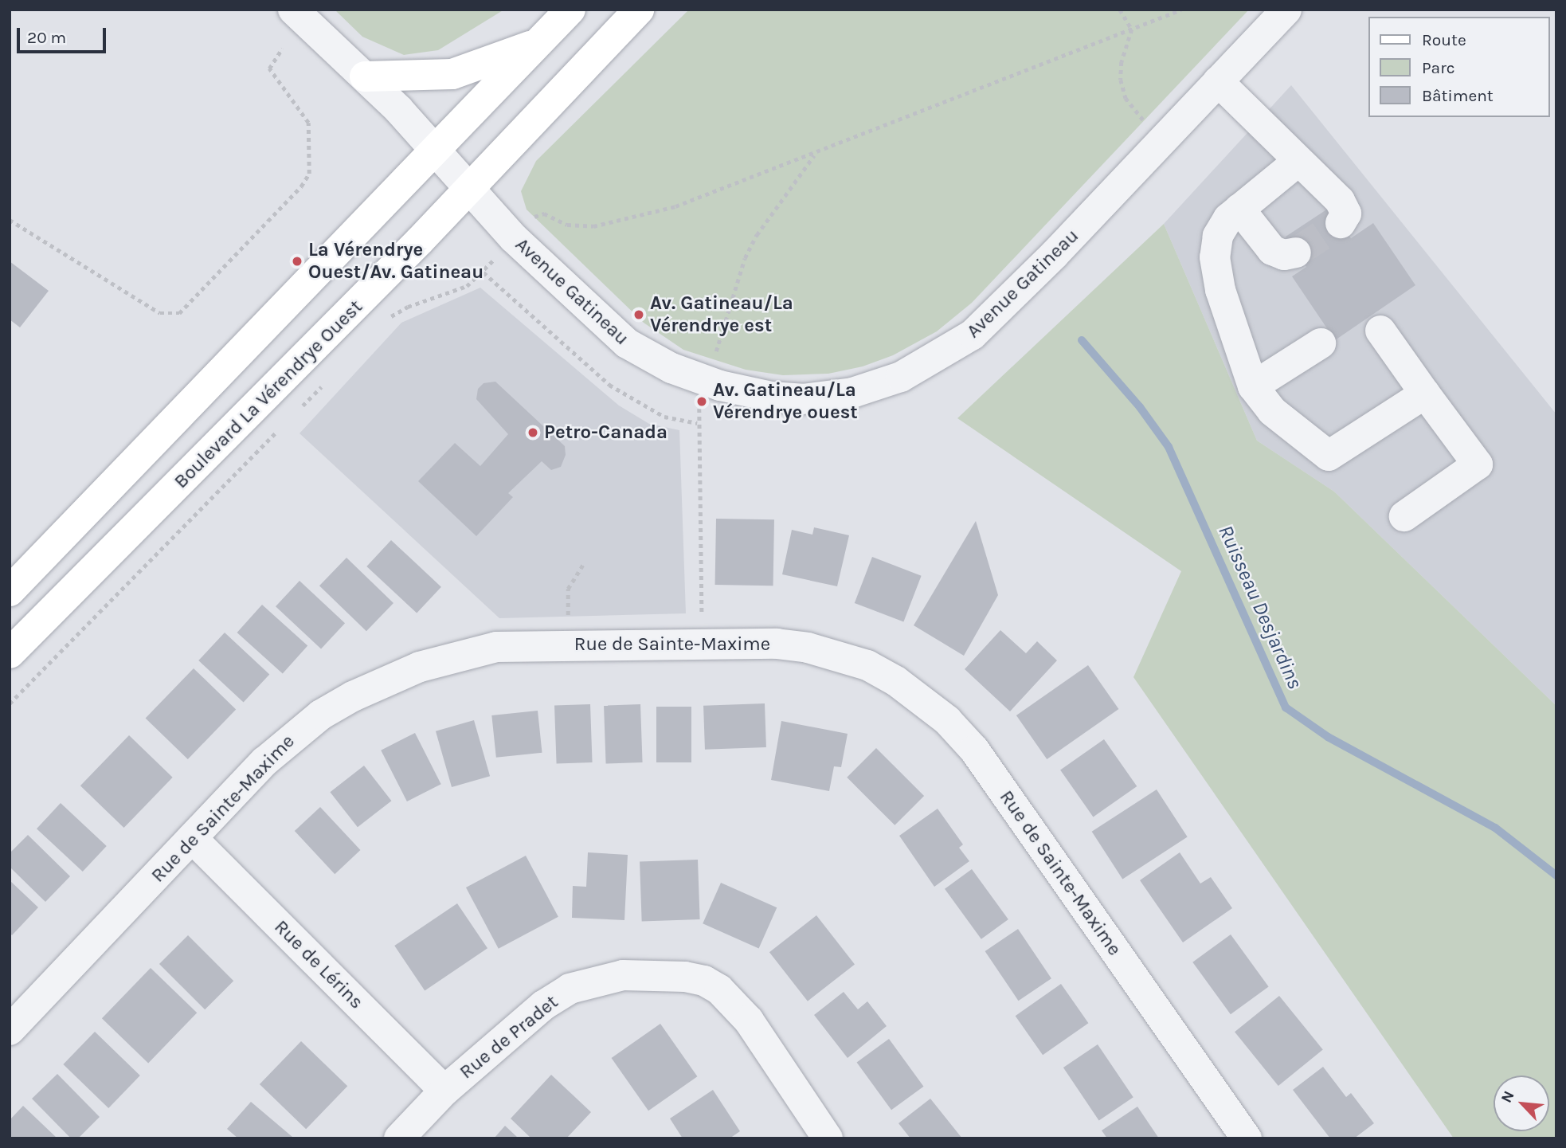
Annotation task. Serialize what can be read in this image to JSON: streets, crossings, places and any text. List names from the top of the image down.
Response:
{
  "streets": {
    "main road": ["Boulevard La Vérendrye Ouest"],
    "street": [
      "Avenue Gatineau",
      "Rue de Sainte-Maxime",
      "Rue de Lérins",
      "Rue de Pradet"
    ]
  },
  "crossings": [
    ["Avenue Gatineau", "Boulevard La Vérendrye Ouest"],
    ["Rue de Sainte-Maxime", "Rue de Lérins"],
    ["Rue de Lérins", "Rue de Pradet"]
  ],
  "water": ["Ruisseau Desjardins"],
  "places": [
    "La Vérendrye Ouest/Av. Gatineau",
    "Av. Gatineau/La Vérendrye est",
    "Av. Gatineau/La Vérendrye ouest",
    "Petro-Canada"
  ],
  "legend": ["Route", "Parc", "Bâtiment"],
  "scale_bar": "20 m",
  "north": "top left"
}
